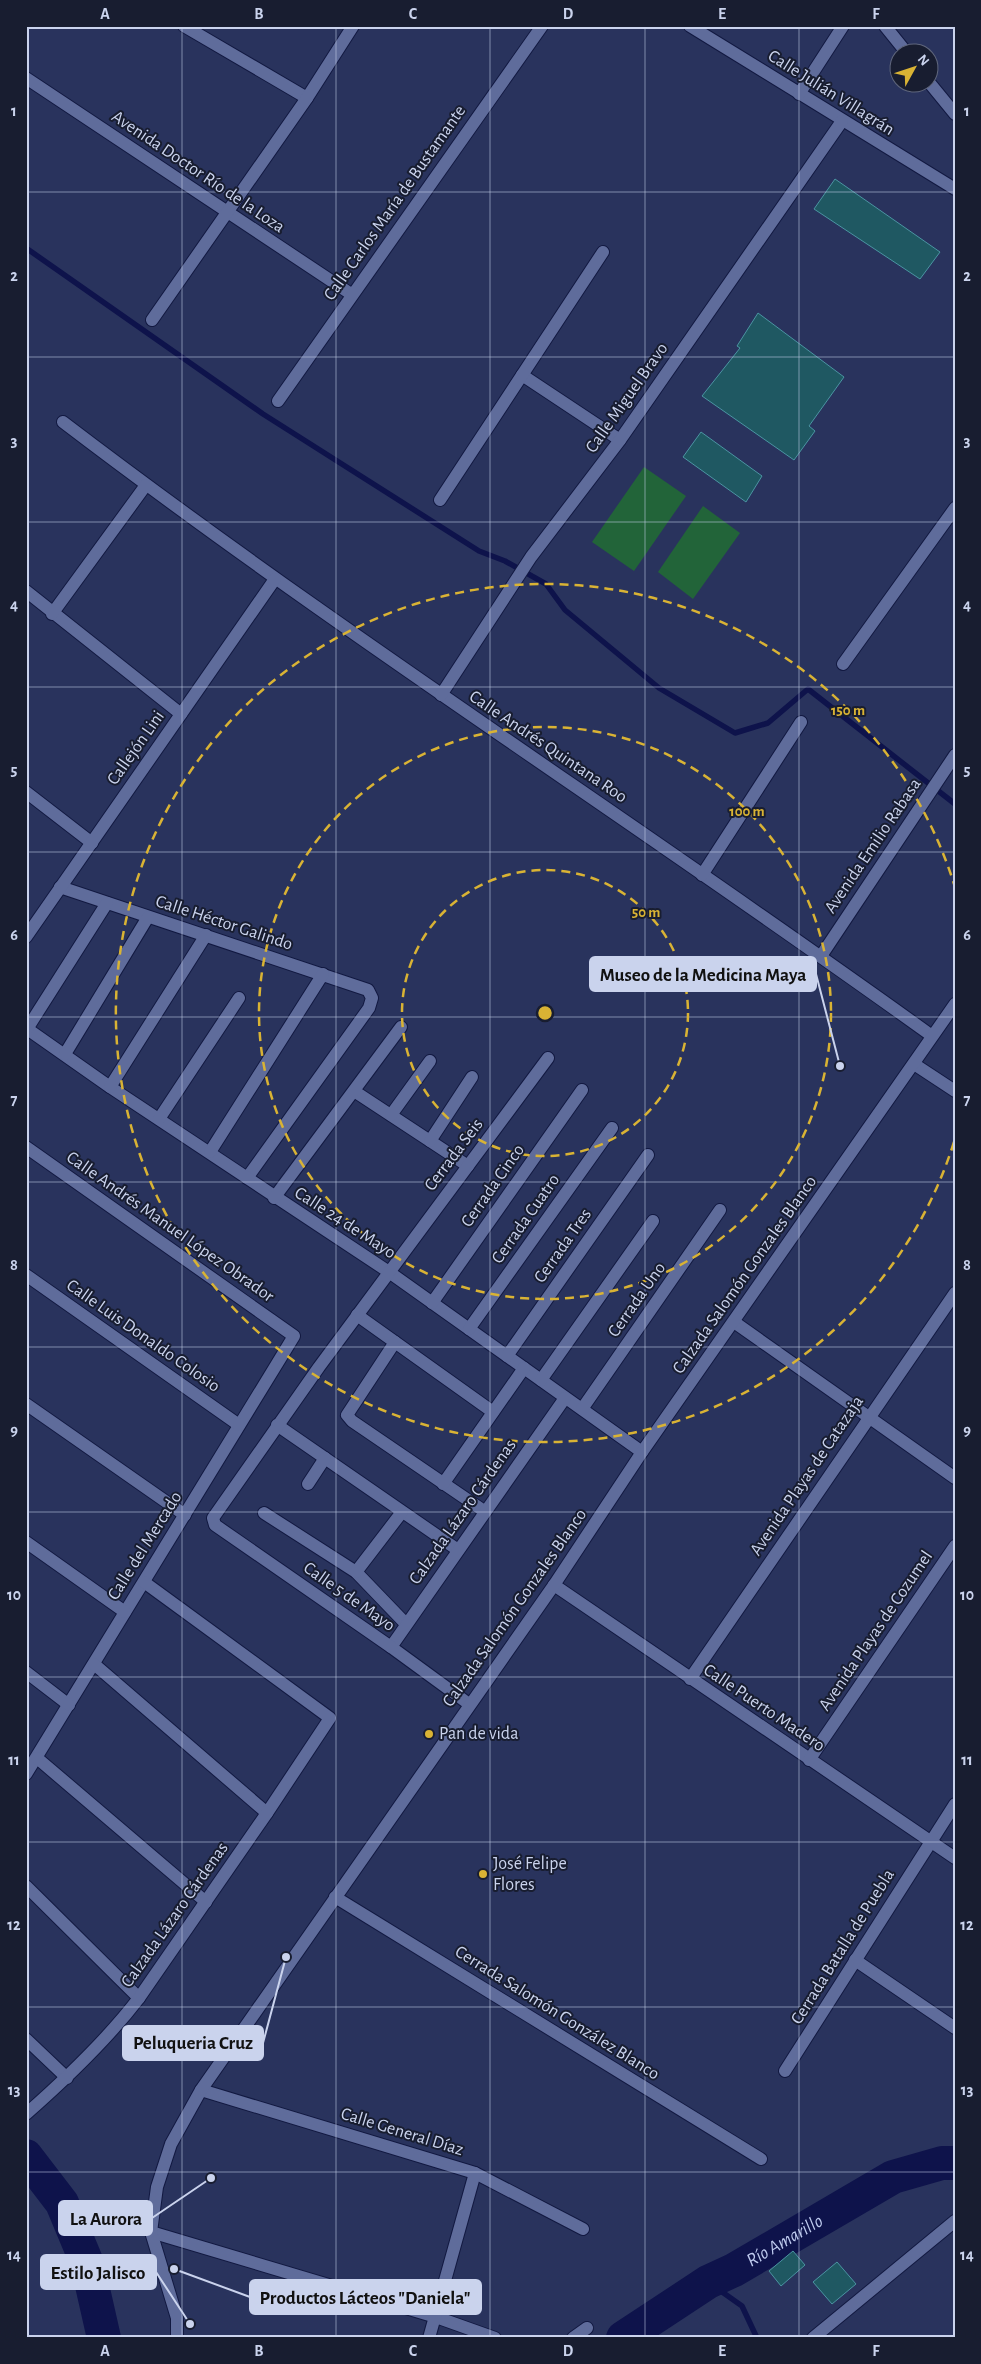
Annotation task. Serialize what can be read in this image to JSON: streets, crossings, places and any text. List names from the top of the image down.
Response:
{
  "streets": {
    "street": [
      "Calle Julián Villagrán",
      "Avenida Doctor Río de la Loza",
      "Calle Carlos María de Bustamante",
      "Calle Miguel Bravo",
      "Calle Andrés Quintana Roo",
      "Callejón Lini",
      "Avenida Emilio Rabasa",
      "Calle Héctor Galindo",
      "Cerrada Seis",
      "Cerrada Cinco",
      "Cerrada Cuatro",
      "Calle 24 de Mayo",
      "Calle Andrés Manuel López Obrador",
      "Cerrada Tres",
      "Calzada Salomón Gonzales Blanco",
      "Cerrada Uno",
      "Calle Luis Donaldo Colosio",
      "Avenida Playas de Catazaja",
      "Calzada Lázaro Cárdenas",
      "Calle del Mercado",
      "Calle 5 de Mayo",
      "Avenida Playas de Cozumel",
      "Calle Puerto Madero",
      "Cerrada Batalla de Puebla",
      "Cerrada Salomón González Blanco",
      "Calle General Díaz"
    ]
  },
  "crossings": [
    ["Calle Julián Villagrán", "Calle Miguel Bravo"],
    ["Avenida Doctor Río de la Loza", "Calle Carlos María de Bustamante"],
    ["Calle Miguel Bravo", "Calle Andrés Quintana Roo"],
    ["Calle Andrés Quintana Roo", "Callejón Lini"],
    ["Calle Andrés Quintana Roo", "Avenida Emilio Rabasa"],
    ["Calle Andrés Quintana Roo", "Calzada Salomón Gonzales Blanco"],
    ["Callejón Lini", "Calle Héctor Galindo"],
    ["Calle Héctor Galindo", "Calle 24 de Mayo"],
    ["Cerrada Seis", "Calle 24 de Mayo"],
    ["Cerrada Cinco", "Calle 24 de Mayo"],
    ["Cerrada Cuatro", "Calle 24 de Mayo"],
    ["Calle 24 de Mayo", "Cerrada Tres"],
    ["Calle 24 de Mayo", "Calzada Salomón Gonzales Blanco"],
    ["Calle 24 de Mayo", "Cerrada Uno"],
    ["Calle 24 de Mayo", "Calzada Lázaro Cárdenas"],
    ["Calle Andrés Manuel López Obrador", "Calle del Mercado"],
    ["Calzada Salomón Gonzales Blanco", "Calle 5 de Mayo"],
    ["Calzada Salomón Gonzales Blanco", "Calle Puerto Madero"],
    ["Calzada Salomón Gonzales Blanco", "Cerrada Salomón González Blanco"],
    ["Calzada Salomón Gonzales Blanco", "Calle General Díaz"],
    ["Calle Luis Donaldo Colosio", "Calle del Mercado"],
    ["Avenida Playas de Catazaja", "Calle Puerto Madero"],
    ["Calzada Lázaro Cárdenas", "Calle del Mercado"],
    ["Calzada Lázaro Cárdenas", "Calle 5 de Mayo"],
    ["Avenida Playas de Cozumel", "Calle Puerto Madero"],
    ["Calle Puerto Madero", "Cerrada Batalla de Puebla"]
  ],
  "water": ["Río Amarillo"],
  "places": [
    "Museo de la Medicina Maya",
    "Pan de vida",
    "José Felipe Flores",
    "Peluqueria Cruz",
    "La Aurora",
    "Productos Lácteos \"Daniela\"",
    "Estilo Jalisco"
  ],
  "north": "top right",
  "grid": {
    "columns": [
      "A",
      "B",
      "C",
      "D",
      "E",
      "F"
    ],
    "rows": [
      "1",
      "2",
      "3",
      "4",
      "5",
      "6",
      "7",
      "8",
      "9",
      "10",
      "11",
      "12",
      "13",
      "14"
    ]
  },
  "rings": ["150 m", "100 m", "50 m"]
}
